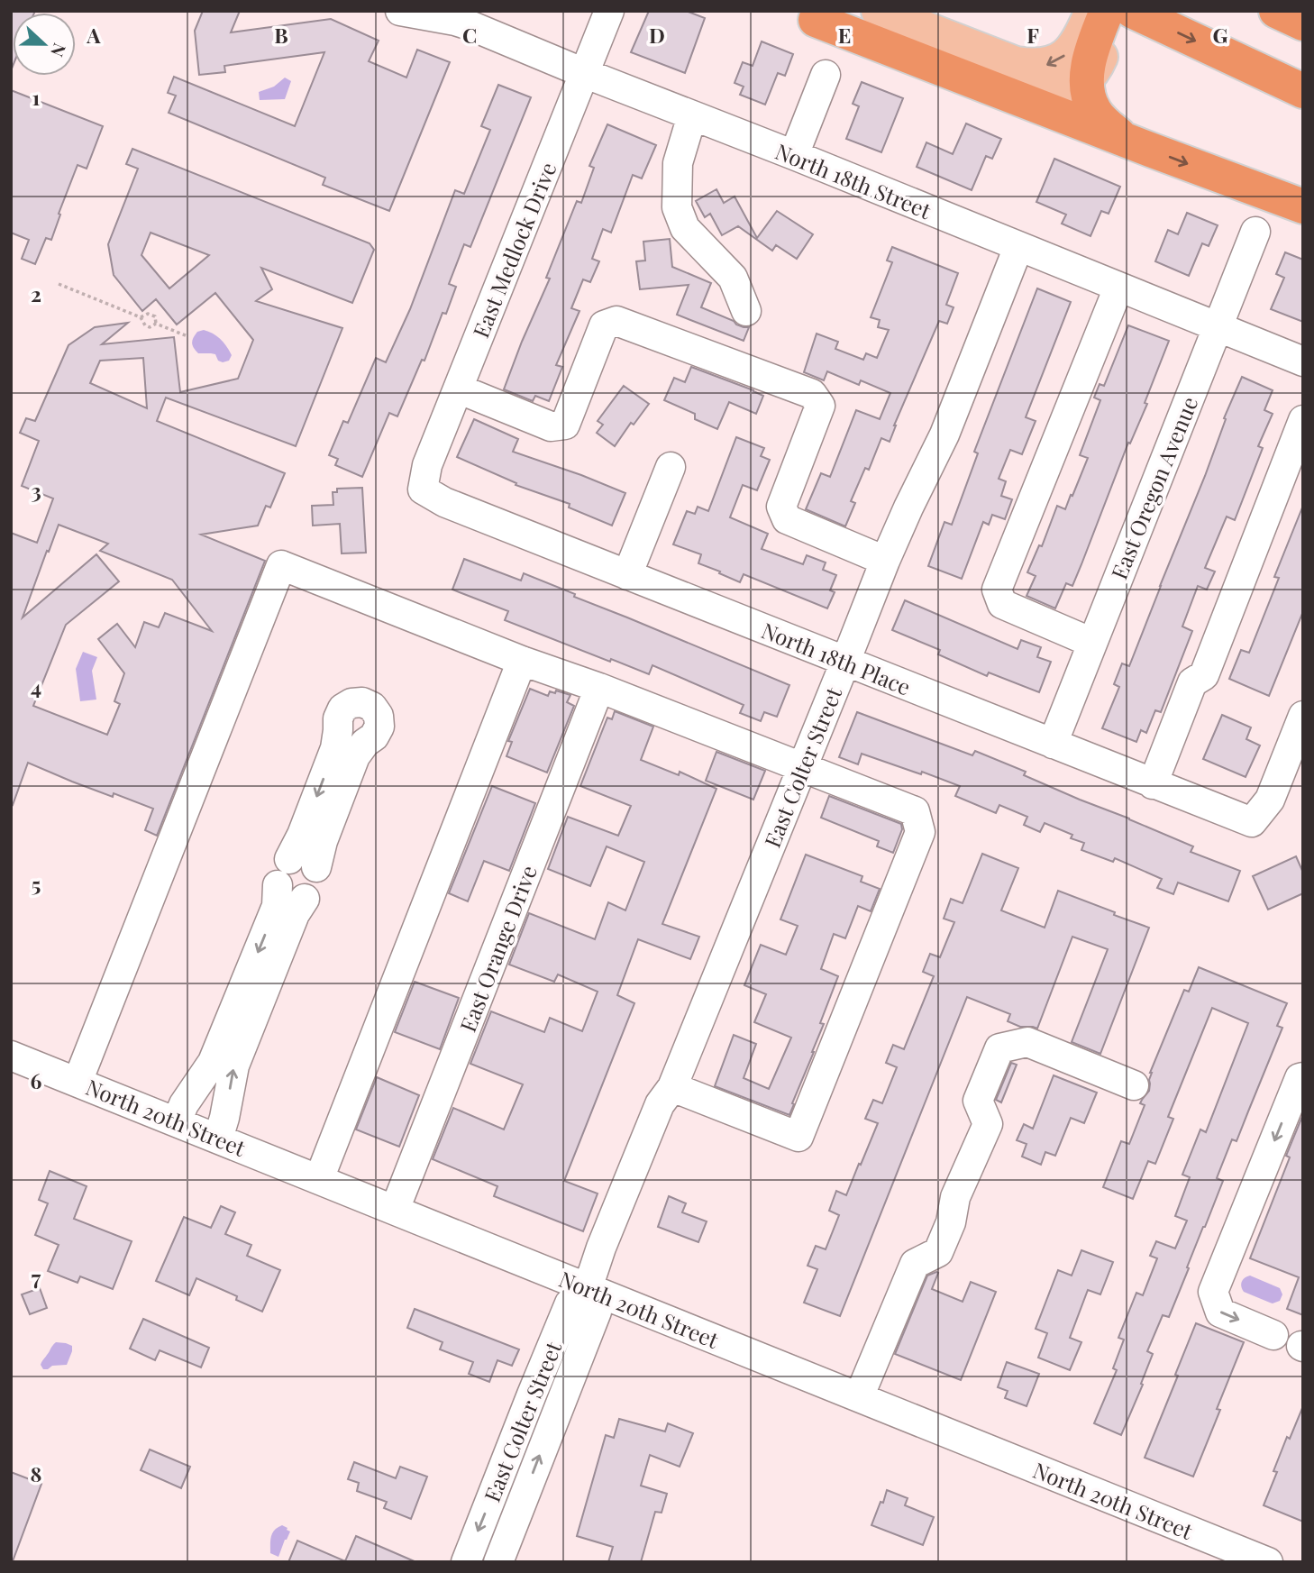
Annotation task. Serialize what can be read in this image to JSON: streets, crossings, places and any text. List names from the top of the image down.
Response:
{
  "streets": {
    "street": [
      "North 18th Street",
      "East Medlock Drive",
      "East Oregon Avenue",
      "North 18th Place",
      "East Colter Street",
      "East Orange Drive",
      "North 20th Street"
    ]
  },
  "crossings": [
    ["North 18th Street", "East Medlock Drive"],
    ["North 18th Street", "East Oregon Avenue"],
    ["North 18th Street", "East Colter Street"],
    ["East Medlock Drive", "North 18th Place"],
    ["East Oregon Avenue", "North 18th Place"],
    ["North 18th Place", "East Colter Street"],
    ["East Colter Street", "North 20th Street"],
    ["East Orange Drive", "North 20th Street"]
  ],
  "north": "right",
  "grid": {
    "columns": [
      "A",
      "B",
      "C",
      "D",
      "E",
      "F",
      "G"
    ],
    "rows": [
      "1",
      "2",
      "3",
      "4",
      "5",
      "6",
      "7",
      "8"
    ]
  }
}
